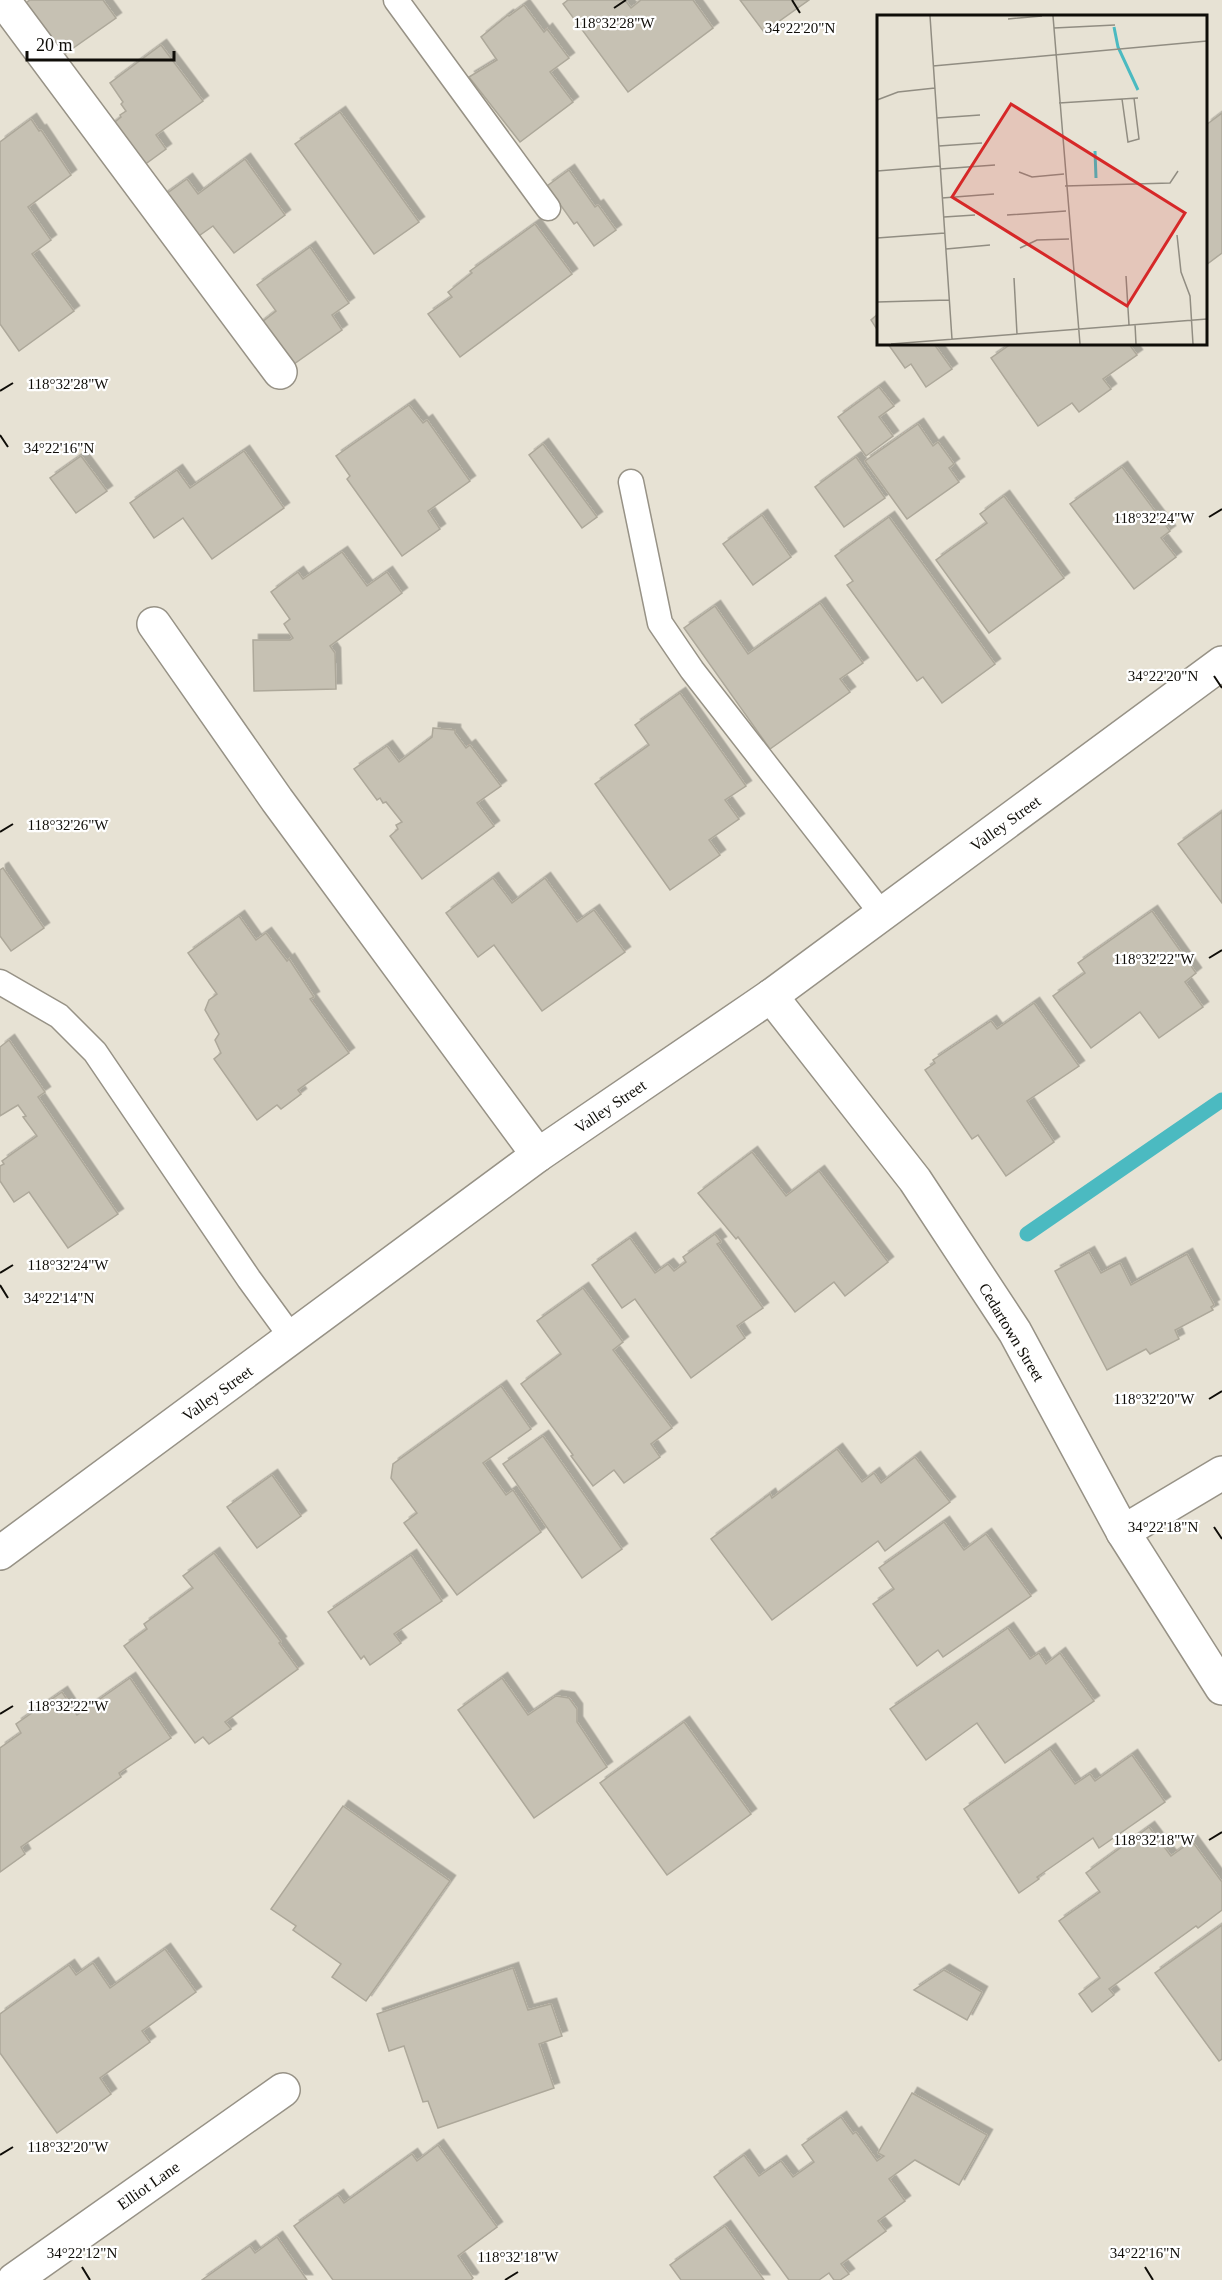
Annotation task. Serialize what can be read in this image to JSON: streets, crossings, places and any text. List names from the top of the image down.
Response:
{
  "streets": {
    "street": ["Valley Street", "Cedartown Street", "Elliot Lane"]
  },
  "crossings": [
    ["Valley Street", "Cedartown Street"]
  ],
  "scale_bar": "20 m",
  "coordinates": [
    "118°32'28\"W",
    "34°22'20\"N",
    "34°22'16\"N",
    "118°32'24\"W",
    "118°32'26\"W",
    "118°32'22\"W",
    "34°22'14\"N",
    "118°32'20\"W",
    "34°22'18\"N",
    "118°32'18\"W",
    "34°22'12\"N"
  ]
}
